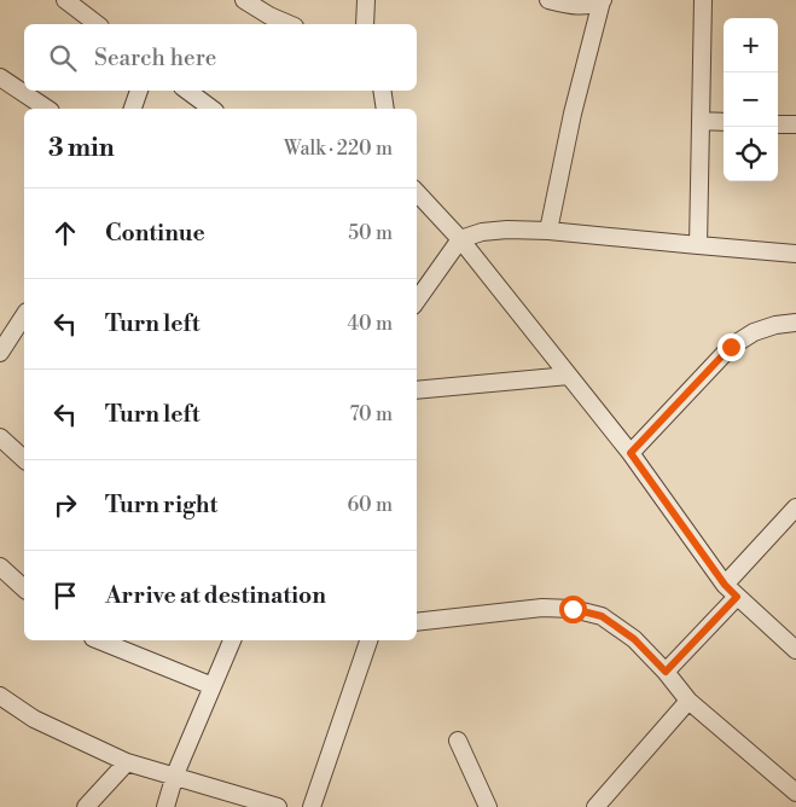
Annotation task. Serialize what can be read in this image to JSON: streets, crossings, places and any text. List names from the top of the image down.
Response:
{
  "page": {
    "map_buttons": ["+", "−"],
    "search": "Search here",
    "heading": ["3 min", "Walk · 220 m"],
    "list": [
      ["Continue", "50 m"],
      ["Turn left", "40 m"],
      ["Turn left", "70 m"],
      ["Turn right", "60 m"],
      "Arrive at destination"
    ]
  }
}
